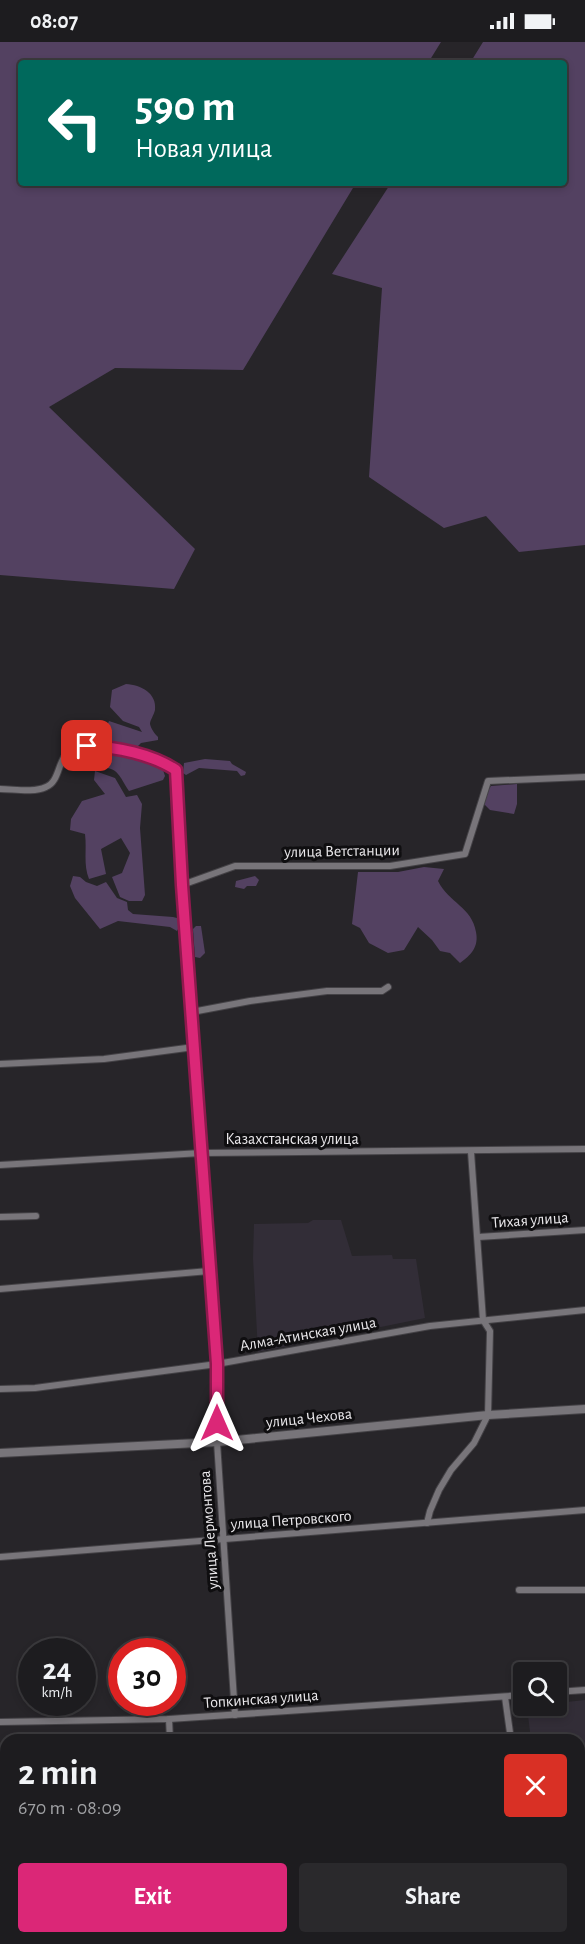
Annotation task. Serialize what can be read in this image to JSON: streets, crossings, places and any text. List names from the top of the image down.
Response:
{
  "streets": {
    "street": [
      "улица Ветстанции",
      "Казахстанская улица",
      "Тихая улица",
      "Алма-Атинская улица",
      "улица Чехова",
      "улица Петровского",
      "улица Лермонтова",
      "Топкинская улица"
    ]
  },
  "crossings": [
    ["улица Ветстанции", "улица Лермонтова"],
    ["Казахстанская улица", "улица Лермонтова"],
    ["Алма-Атинская улица", "улица Лермонтова"],
    ["улица Чехова", "улица Лермонтова"],
    ["улица Петровского", "улица Лермонтова"],
    ["улица Лермонтова", "Топкинская улица"]
  ],
  "page": {
    "status": "08:07",
    "turn": ["590 m", "Новая улица"],
    "speed": "24 km/h",
    "limit": "30",
    "heading": ["2 min", "670 m · 08:09"],
    "buttons": ["Exit", "Share"]
  }
}
